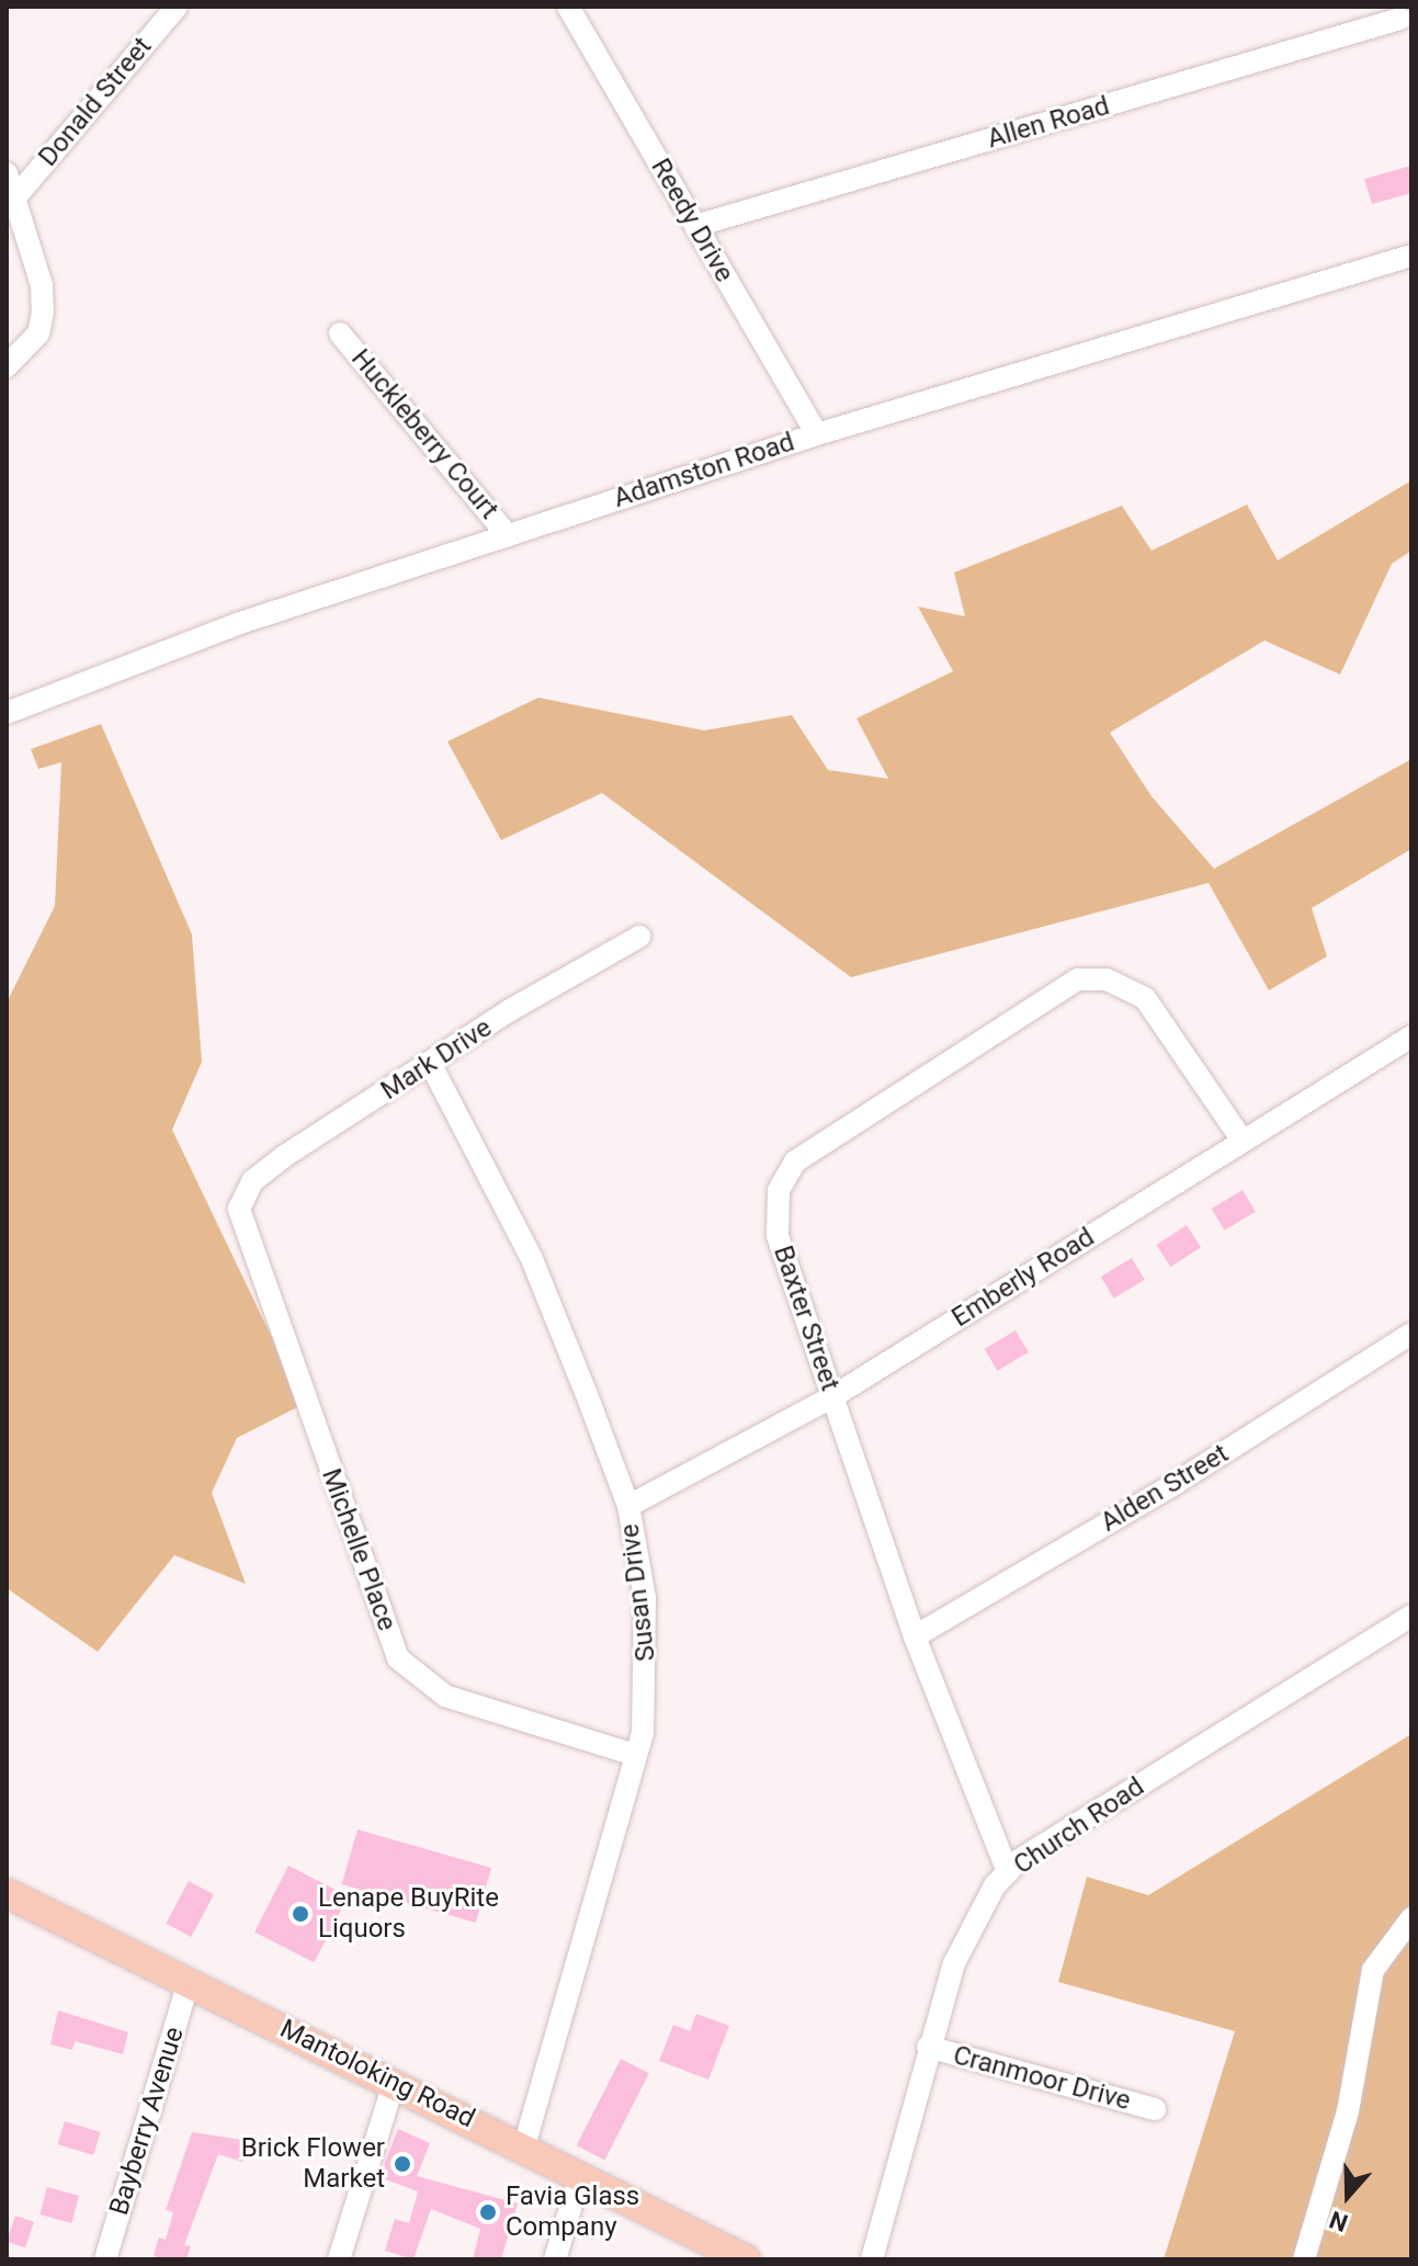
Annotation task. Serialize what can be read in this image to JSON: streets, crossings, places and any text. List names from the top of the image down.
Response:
{
  "streets": {
    "main road": ["Mantoloking Road"],
    "street": [
      "Donald Street",
      "Allen Road",
      "Reedy Drive",
      "Huckleberry Court",
      "Adamston Road",
      "Mark Drive",
      "Emberly Road",
      "Baxter Street",
      "Alden Street",
      "Michelle Place",
      "Susan Drive",
      "Church Road",
      "Cranmoor Drive",
      "Bayberry Avenue"
    ]
  },
  "crossings": [
    ["Allen Road", "Reedy Drive"],
    ["Reedy Drive", "Adamston Road"],
    ["Huckleberry Court", "Adamston Road"],
    ["Mark Drive", "Michelle Place"],
    ["Mark Drive", "Susan Drive"],
    ["Emberly Road", "Baxter Street"],
    ["Emberly Road", "Susan Drive"],
    ["Baxter Street", "Alden Street"],
    ["Baxter Street", "Church Road"],
    ["Michelle Place", "Susan Drive"],
    ["Susan Drive", "Mantoloking Road"],
    ["Church Road", "Cranmoor Drive"],
    ["Mantoloking Road", "Bayberry Avenue"]
  ],
  "places": ["Lenape BuyRite Liquors", "Brick Flower Market", "Favia Glass Company"],
  "north": "bottom"
}
